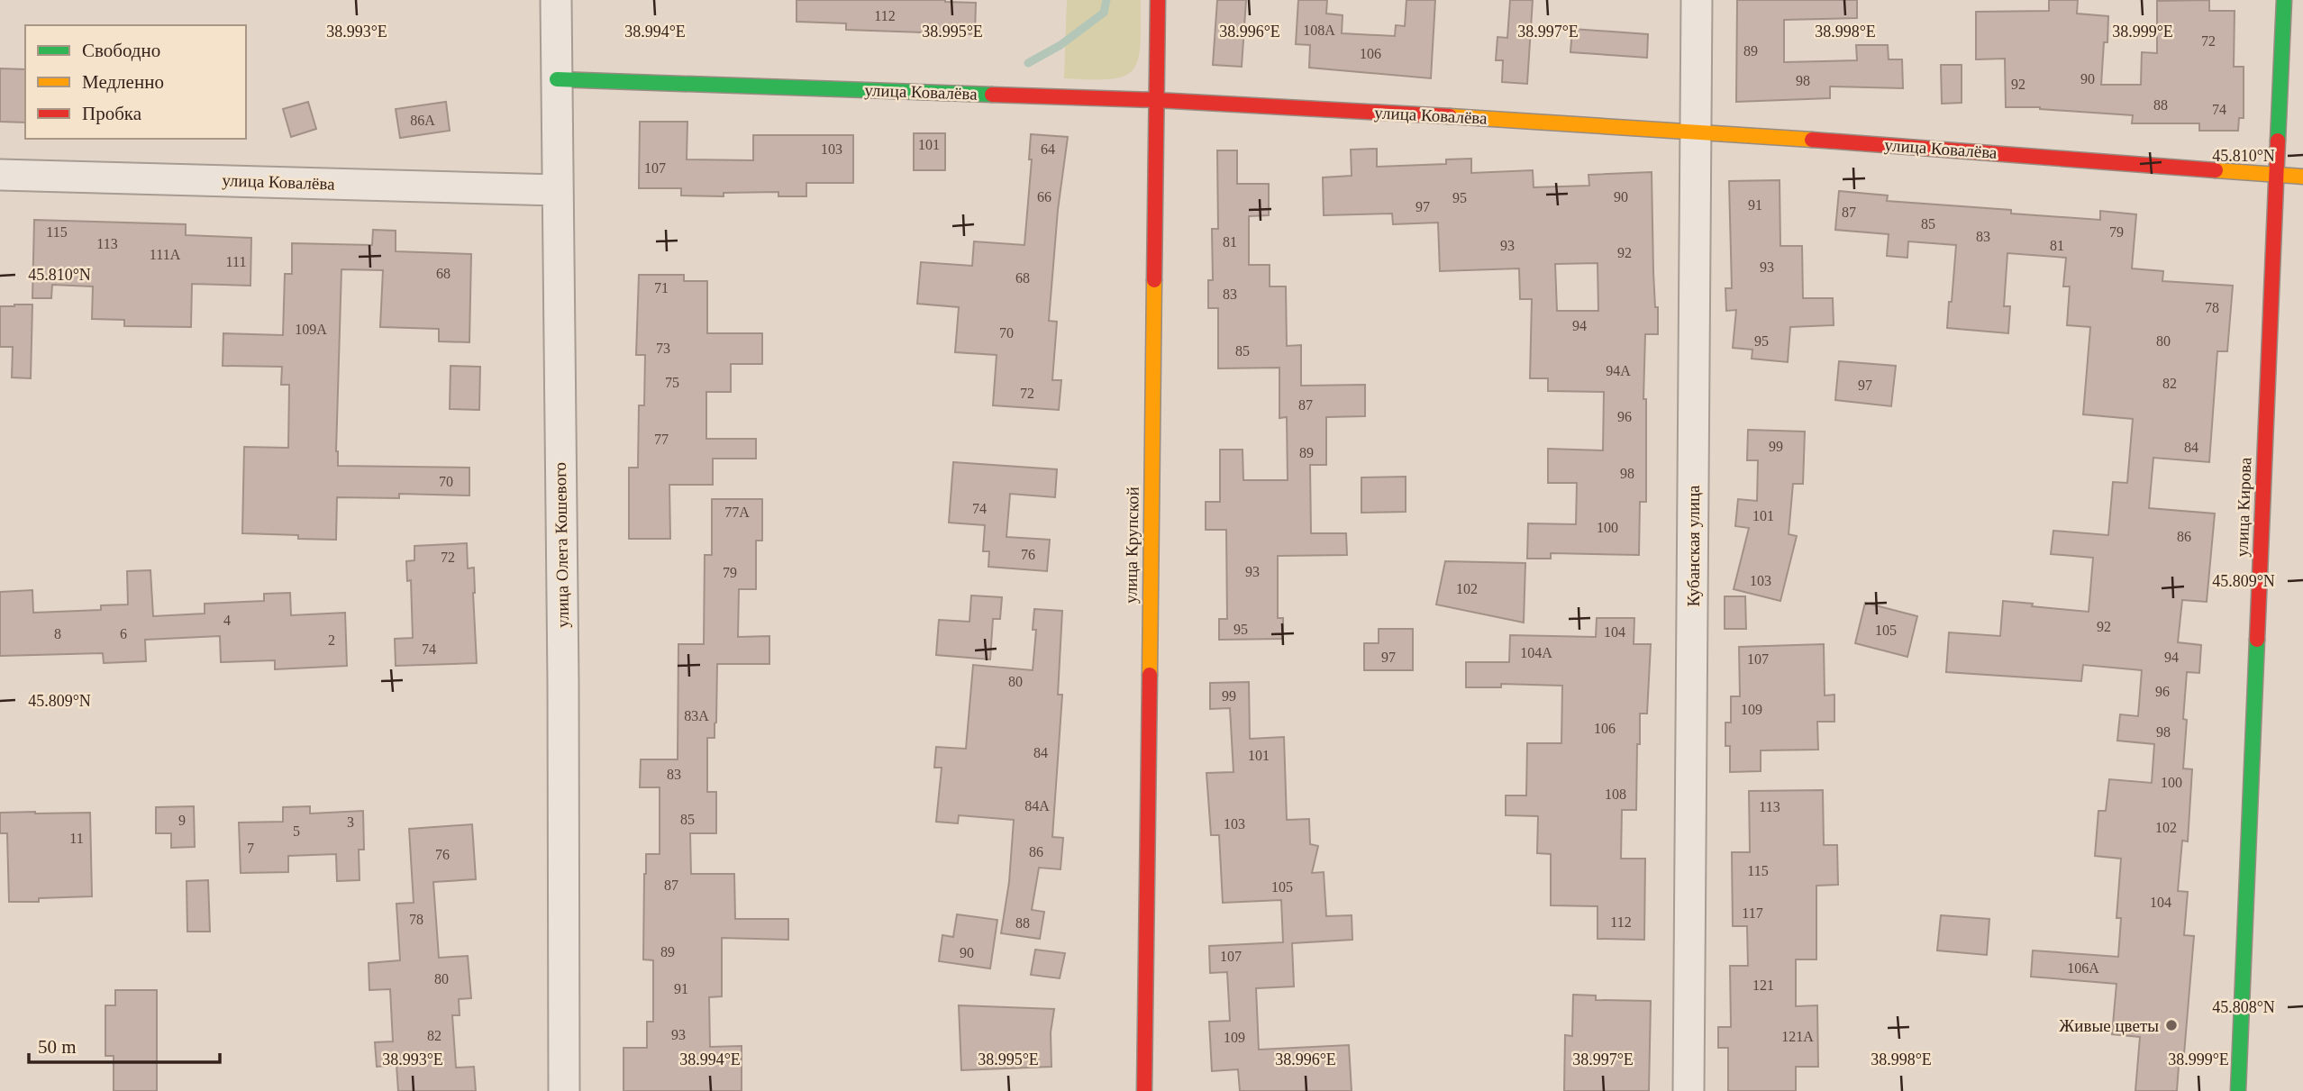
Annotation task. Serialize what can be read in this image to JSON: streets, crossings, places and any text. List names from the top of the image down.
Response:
{
  "streets": {
    "street": [
      "улица Ковалёва",
      "улица Кирова",
      "улица Олега Кошевого",
      "улица Крупской",
      "Кубанская улица"
    ]
  },
  "crossings": [
    ["улица Ковалёва", "улица Кирова"],
    ["улица Ковалёва", "улица Олега Кошевого"],
    ["улица Ковалёва", "улица Крупской"],
    ["улица Ковалёва", "Кубанская улица"]
  ],
  "places": ["Живые цветы"],
  "house_numbers": [
    "112",
    "108А",
    "72",
    "89",
    "106",
    "90",
    "98",
    "92",
    "88",
    "74",
    "86А",
    "101",
    "103",
    "64",
    "107",
    "66",
    "90",
    "95",
    "91",
    "97",
    "87",
    "85",
    "115",
    "79",
    "83",
    "81",
    "113",
    "93",
    "81",
    "92",
    "111А",
    "111",
    "93",
    "68",
    "68",
    "71",
    "83",
    "78",
    "94",
    "109А",
    "70",
    "95",
    "80",
    "73",
    "85",
    "94А",
    "75",
    "82",
    "97",
    "72",
    "87",
    "96",
    "77",
    "99",
    "84",
    "89",
    "98",
    "70",
    "74",
    "77А",
    "101",
    "100",
    "86",
    "76",
    "72",
    "93",
    "79",
    "103",
    "102",
    "4",
    "92",
    "95",
    "105",
    "104",
    "8",
    "6",
    "2",
    "74",
    "104А",
    "97",
    "94",
    "107",
    "80",
    "96",
    "99",
    "109",
    "83А",
    "106",
    "98",
    "84",
    "101",
    "83",
    "100",
    "108",
    "84А",
    "113",
    "85",
    "9",
    "3",
    "103",
    "102",
    "5",
    "11",
    "7",
    "86",
    "76",
    "115",
    "87",
    "105",
    "104",
    "117",
    "78",
    "112",
    "88",
    "89",
    "90",
    "107",
    "106А",
    "80",
    "121",
    "91",
    "93",
    "82",
    "121А",
    "109"
  ],
  "legend": ["Свободно", "Медленно", "Пробка"],
  "scale_bar": "50 m",
  "coordinates": [
    "38.993°E",
    "38.994°E",
    "38.995°E",
    "38.996°E",
    "38.997°E",
    "38.998°E",
    "38.999°E",
    "45.810°N",
    "45.809°N",
    "45.808°N"
  ]
}
